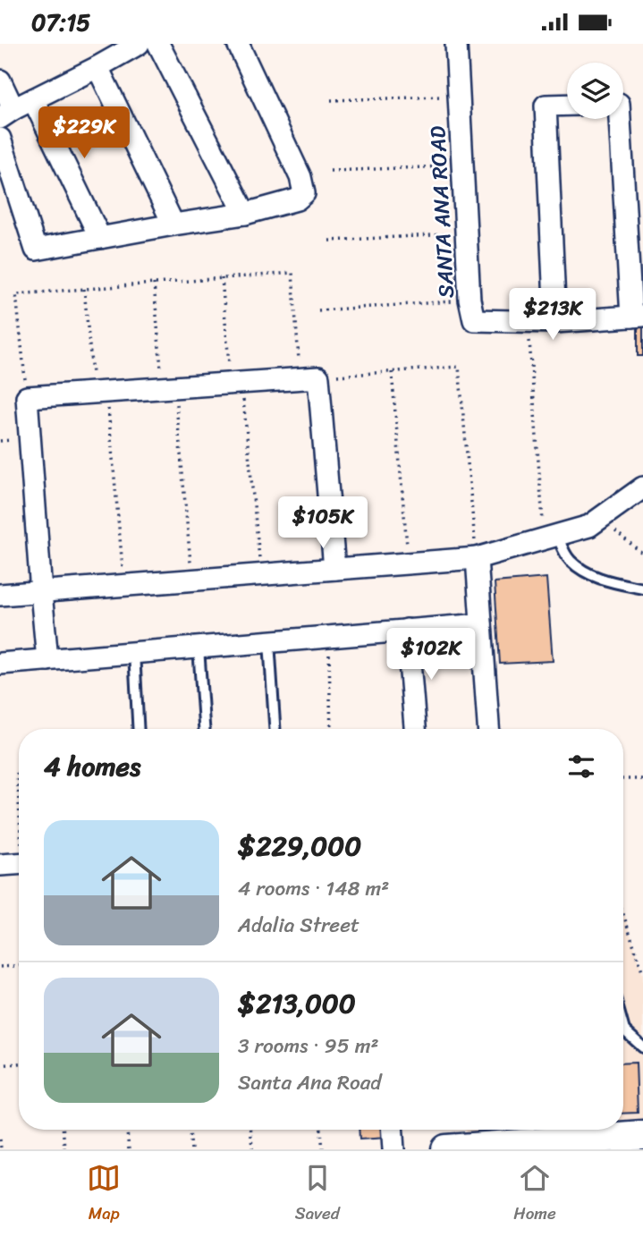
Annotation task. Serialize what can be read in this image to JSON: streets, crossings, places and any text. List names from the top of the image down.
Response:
{
  "streets": {
    "street": ["SANTA ANA ROAD"]
  },
  "page": {
    "status": "07:15",
    "price": [
      "$229K",
      "$213K",
      "$105K",
      "$102K"
    ],
    "heading": "4 homes",
    "list": [
      {
        "name": "$229,000",
        "note": "4 rooms · 148 m² · Adalia Street"
      },
      {
        "name": "$213,000",
        "note": "3 rooms · 95 m² · Santa Ana Road"
      }
    ],
    "tabs": ["Map", "Saved", "Home"]
  }
}
